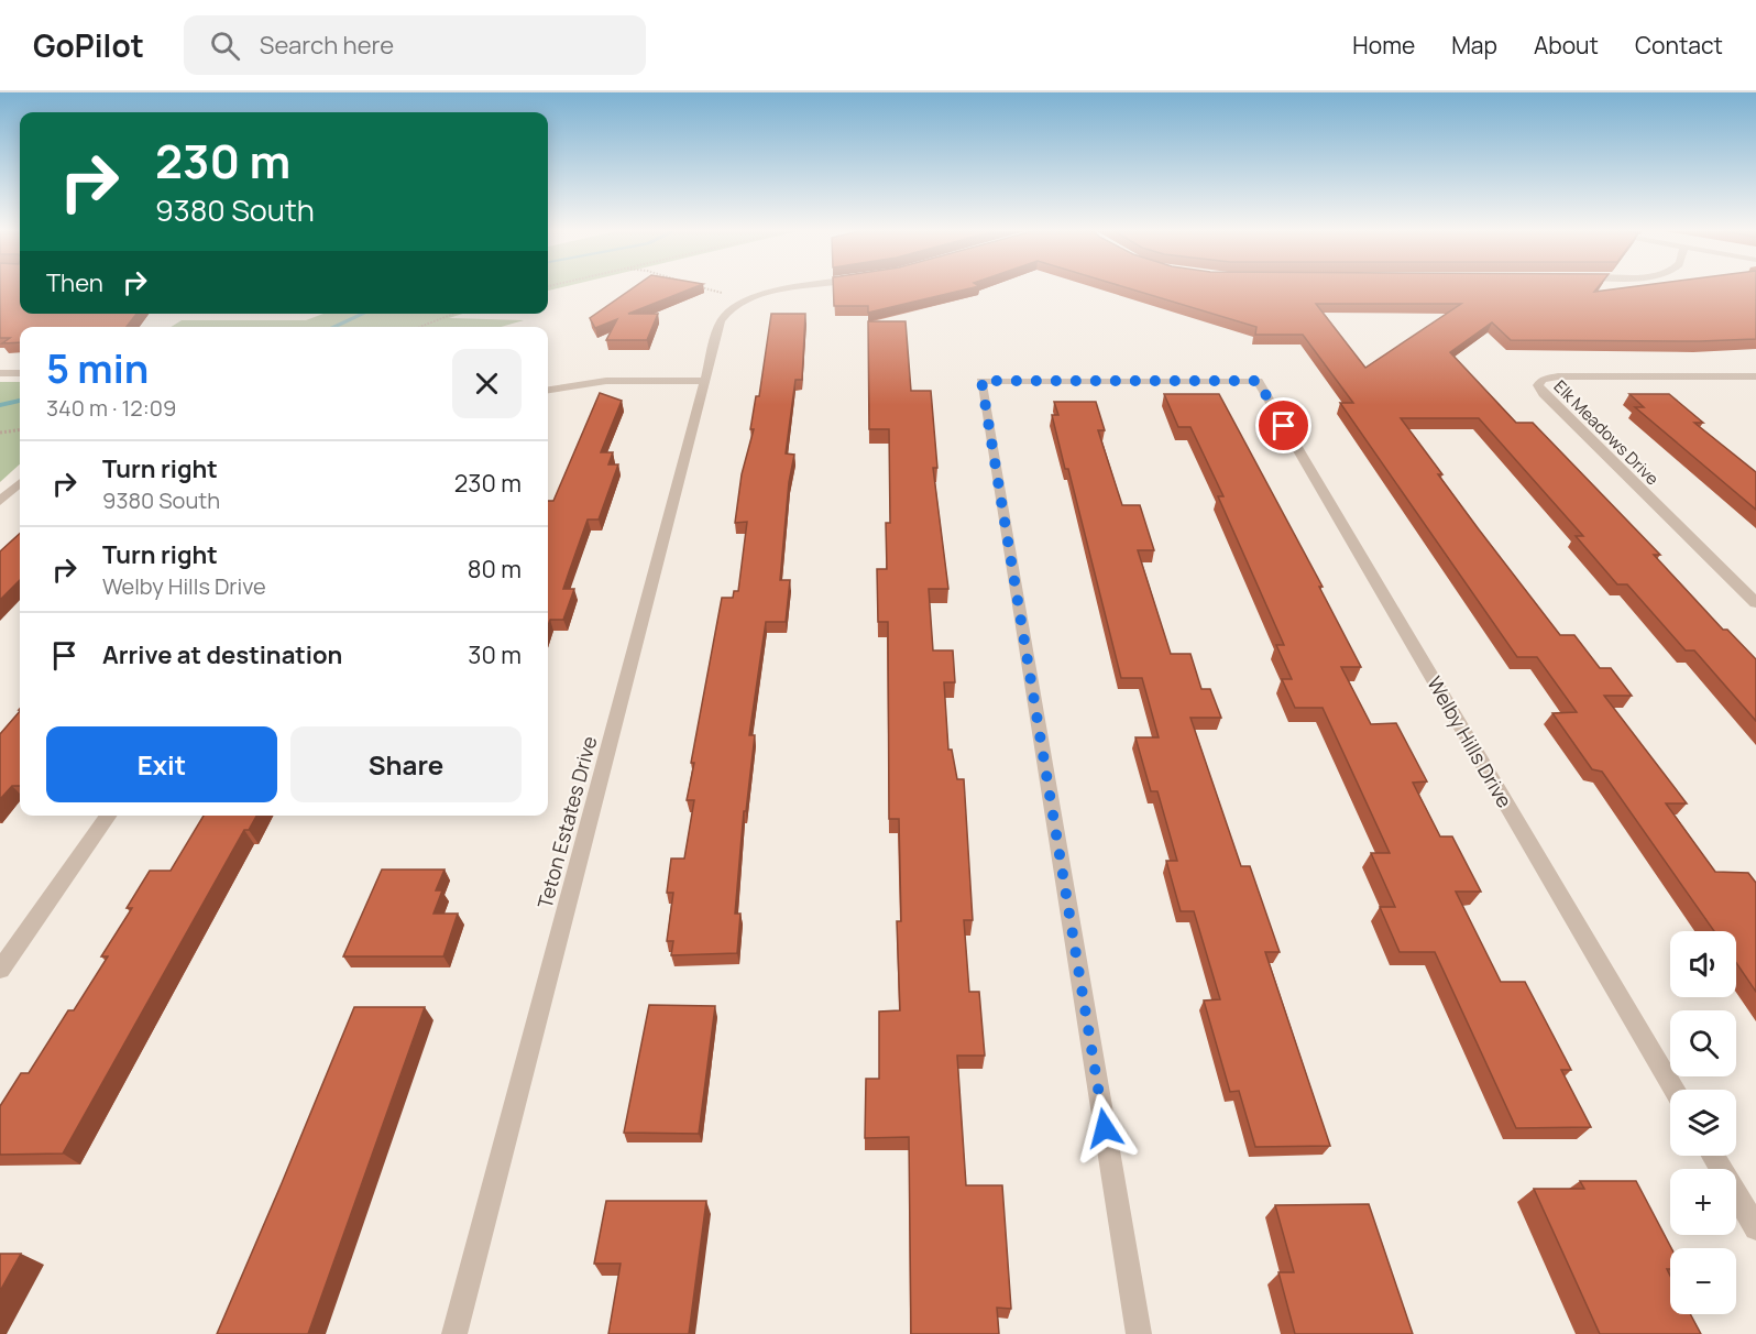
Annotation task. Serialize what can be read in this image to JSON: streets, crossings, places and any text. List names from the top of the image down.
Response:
{
  "streets": {
    "street": ["Elk Meadows Drive", "Welby Hills Drive", "Teton Estates Drive"]
  },
  "page": {
    "header": "GoPilot",
    "search": "Search here",
    "nav": [
      "Home",
      "Map",
      "About",
      "Contact"
    ],
    "turn": ["230 m", "9380 South"],
    "then": "Then",
    "heading": ["5 min", "340 m · 12:09"],
    "list": [
      {
        "name": "Turn right",
        "note": "9380 South",
        "value": "230 m"
      },
      {
        "name": "Turn right",
        "note": "Welby Hills Drive",
        "value": "80 m"
      },
      {
        "name": "Arrive at destination",
        "value": "30 m"
      }
    ],
    "buttons": ["Exit", "Share"],
    "map_buttons": ["+", "−"]
  }
}
